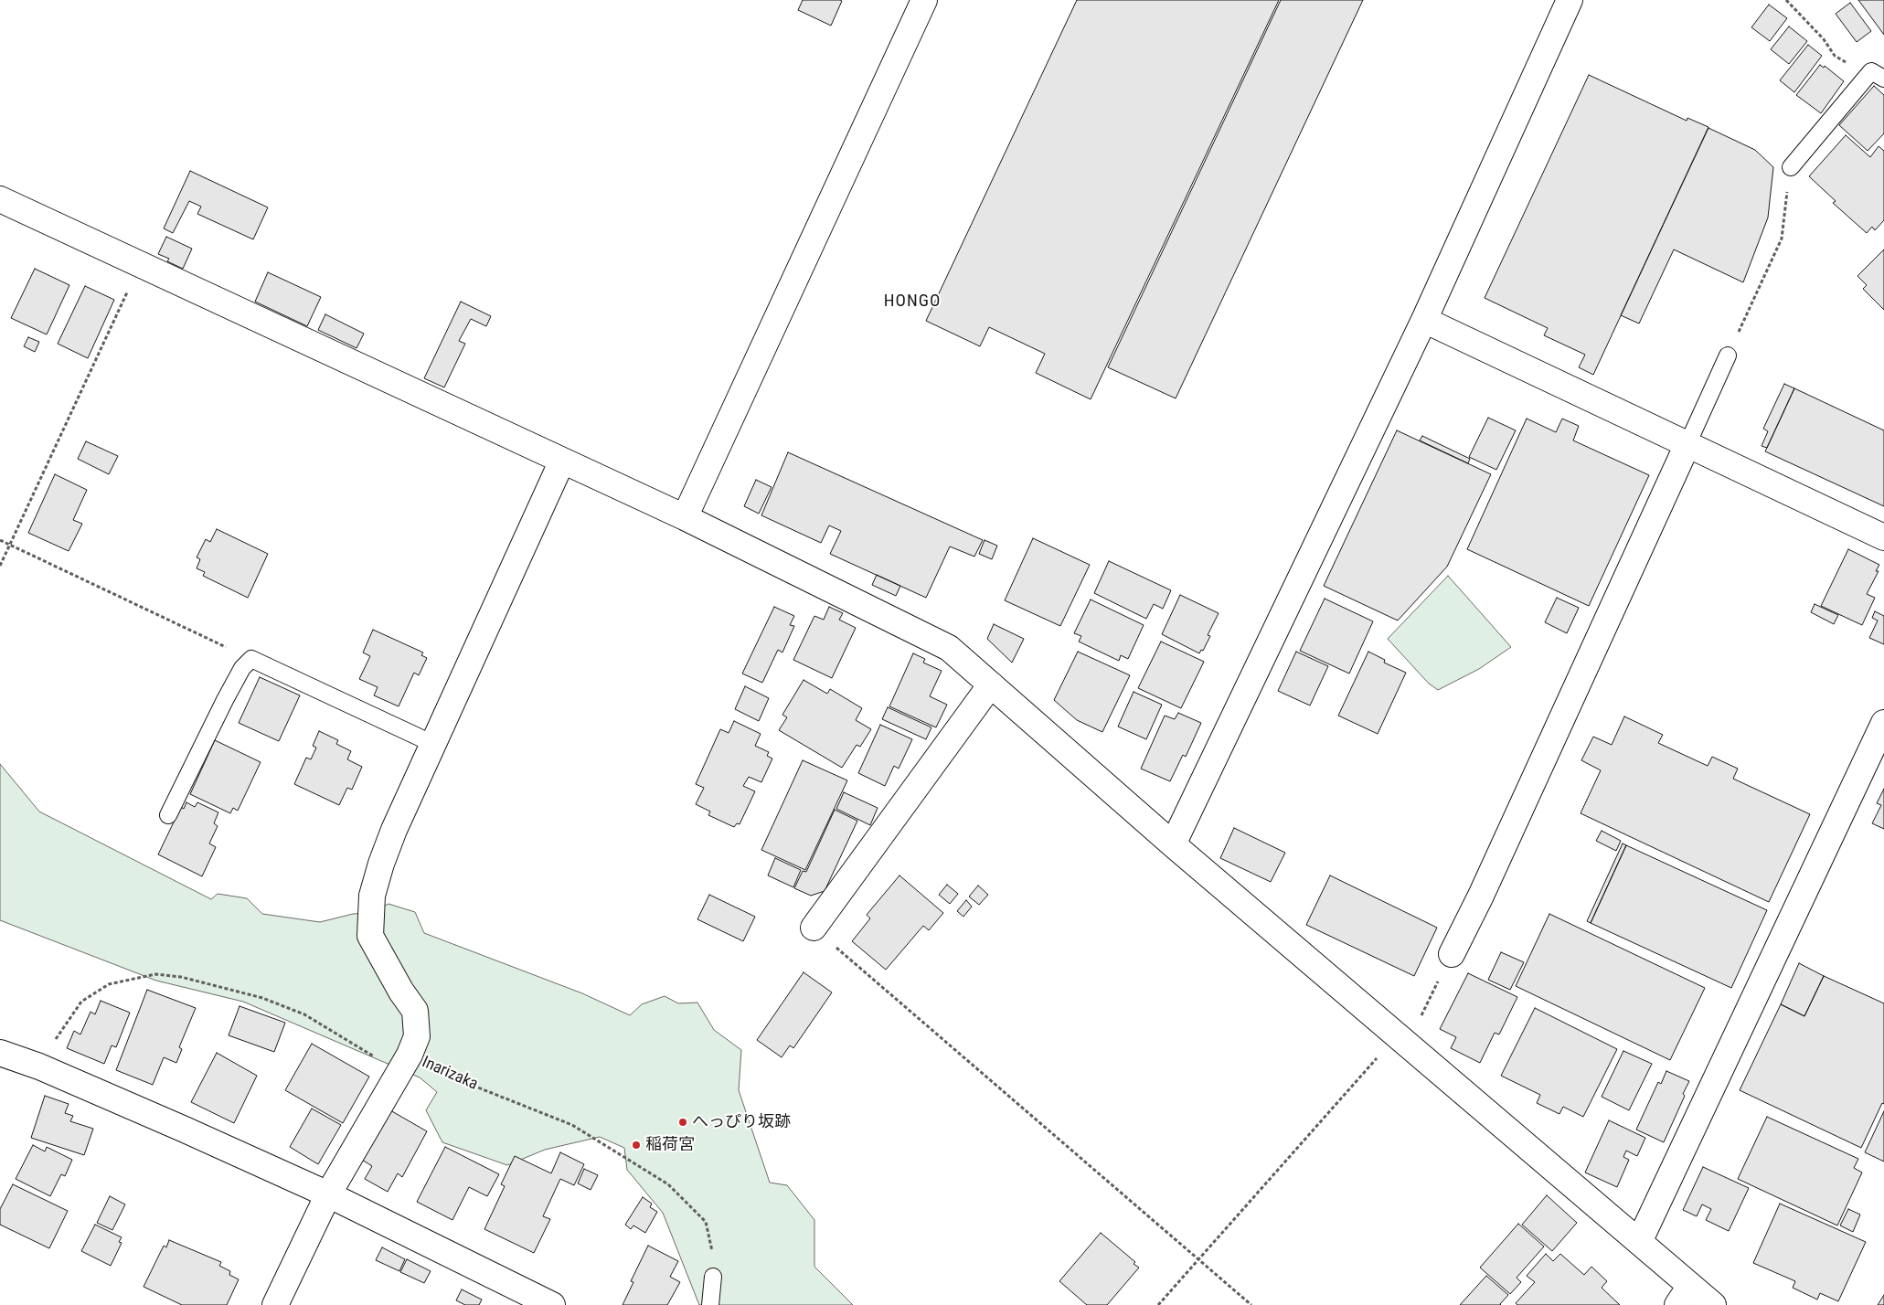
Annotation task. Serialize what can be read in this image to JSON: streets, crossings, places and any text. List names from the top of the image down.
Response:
{
  "streets": {
    "street": ["Inarizaka"]
  },
  "districts": ["HONGO"],
  "places": ["へっぴり坂跡", "稲荷宮"]
}
